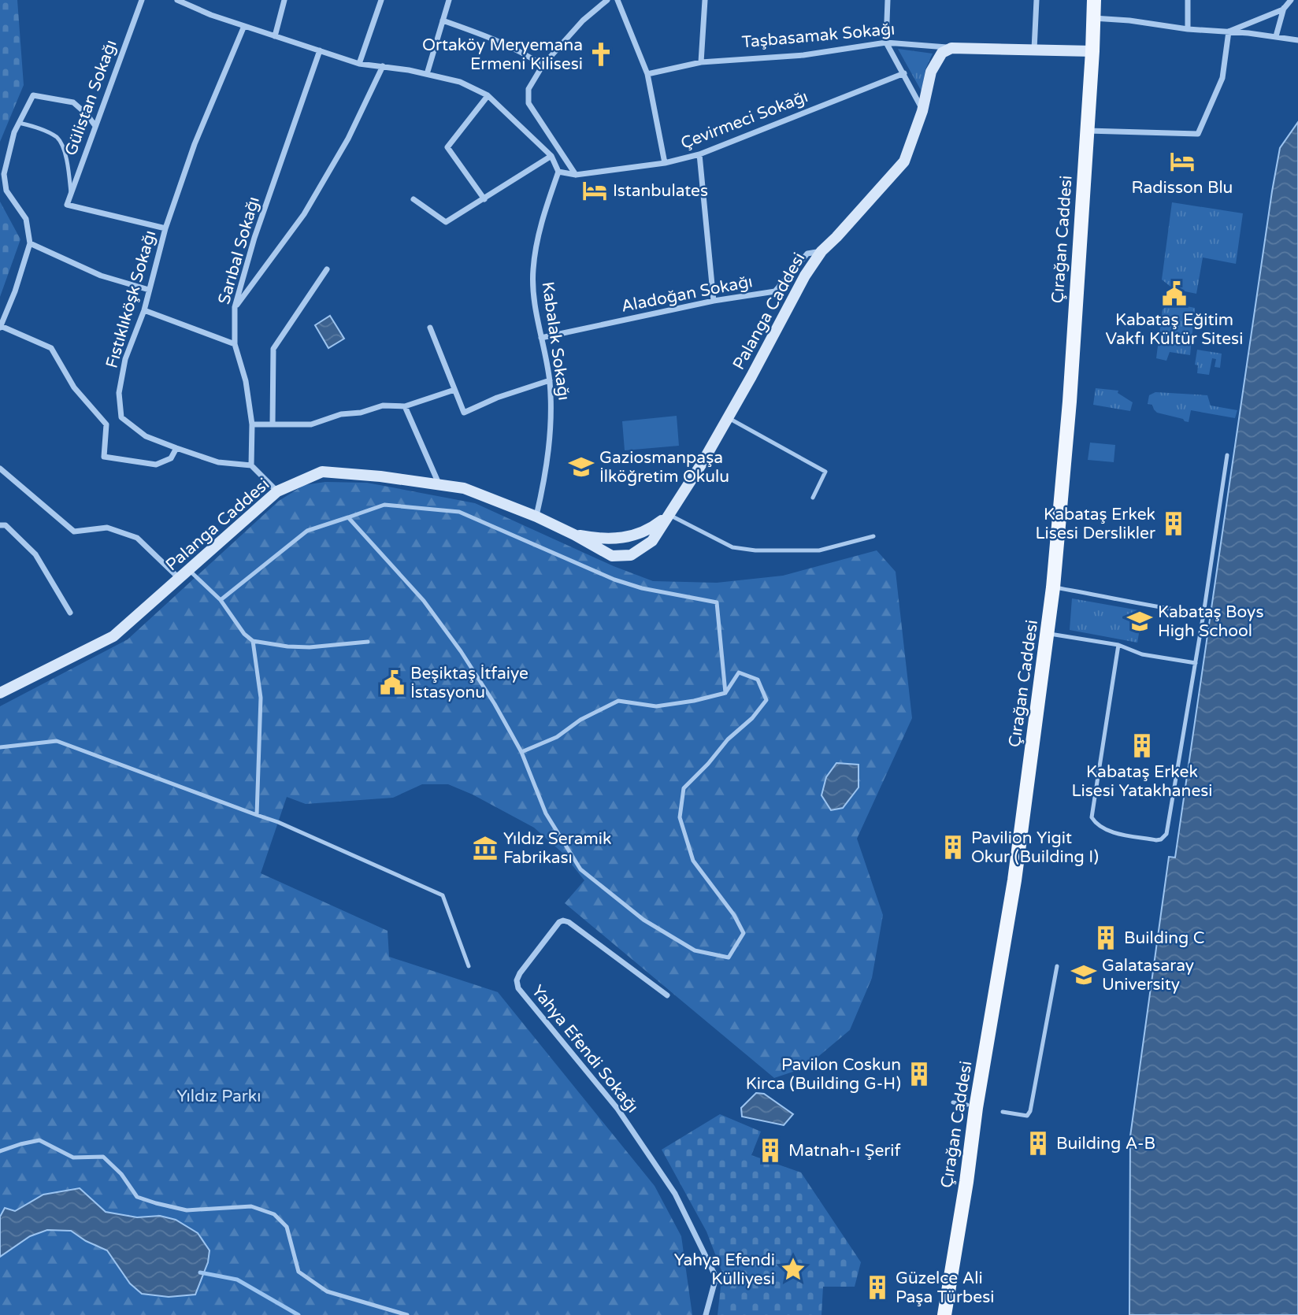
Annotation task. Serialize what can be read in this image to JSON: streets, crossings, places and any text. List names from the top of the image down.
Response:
{
  "streets": {
    "main road": ["Taşbasamak Sokağı", "Çırağan Caddesi", "Palanga Caddesi"],
    "street": [
      "Gülistan Sokağı",
      "Çevirmeci Sokağı",
      "Sarıbal Sokağı",
      "Aladoğan Sokağı",
      "Fıstıklıköşk Sokağı",
      "Kabalak Sokağı",
      "Yahya Efendi Sokağı"
    ]
  },
  "crossings": [
    ["Taşbasamak Sokağı", "Çırağan Caddesi"],
    ["Taşbasamak Sokağı", "Palanga Caddesi"],
    ["Gülistan Sokağı", "Fıstıklıköşk Sokağı"],
    ["Çevirmeci Sokağı", "Kabalak Sokağı"],
    ["Sarıbal Sokağı", "Fıstıklıköşk Sokağı"],
    ["Aladoğan Sokağı", "Palanga Caddesi"],
    ["Aladoğan Sokağı", "Kabalak Sokağı"],
    ["Palanga Caddesi", "Kabalak Sokağı"]
  ],
  "parks": ["Yıldız Parkı"],
  "places": {
    "church": ["Ortaköy Meryemana Ermeni Kilisesi"],
    "hotel": ["Radisson Blu", "Istanbulates"],
    "public building": ["Kabataş Eğitim Vakfı Kültür Sitesi", "Beşiktaş İtfaiye İstasyonu"],
    "school or university": ["Gaziosmanpaşa İlköğretim Okulu", "Kabataş Boys High School", "Galatasaray University"],
    "building": [
      "Kabataş Erkek Lisesi Derslikler",
      "Kabataş Erkek Lisesi Yatakhanesi",
      "Pavilion Yigit Okur (Building I)",
      "Building C",
      "Pavilon Coskun Kirca (Building G-H)",
      "Building A-B",
      "Matnah-ı Şerif",
      "Güzelce Ali Paşa Türbesi"
    ],
    "museum": ["Yıldız Seramik Fabrikası"],
    "place": ["Yahya Efendi Külliyesi"]
  }
}
